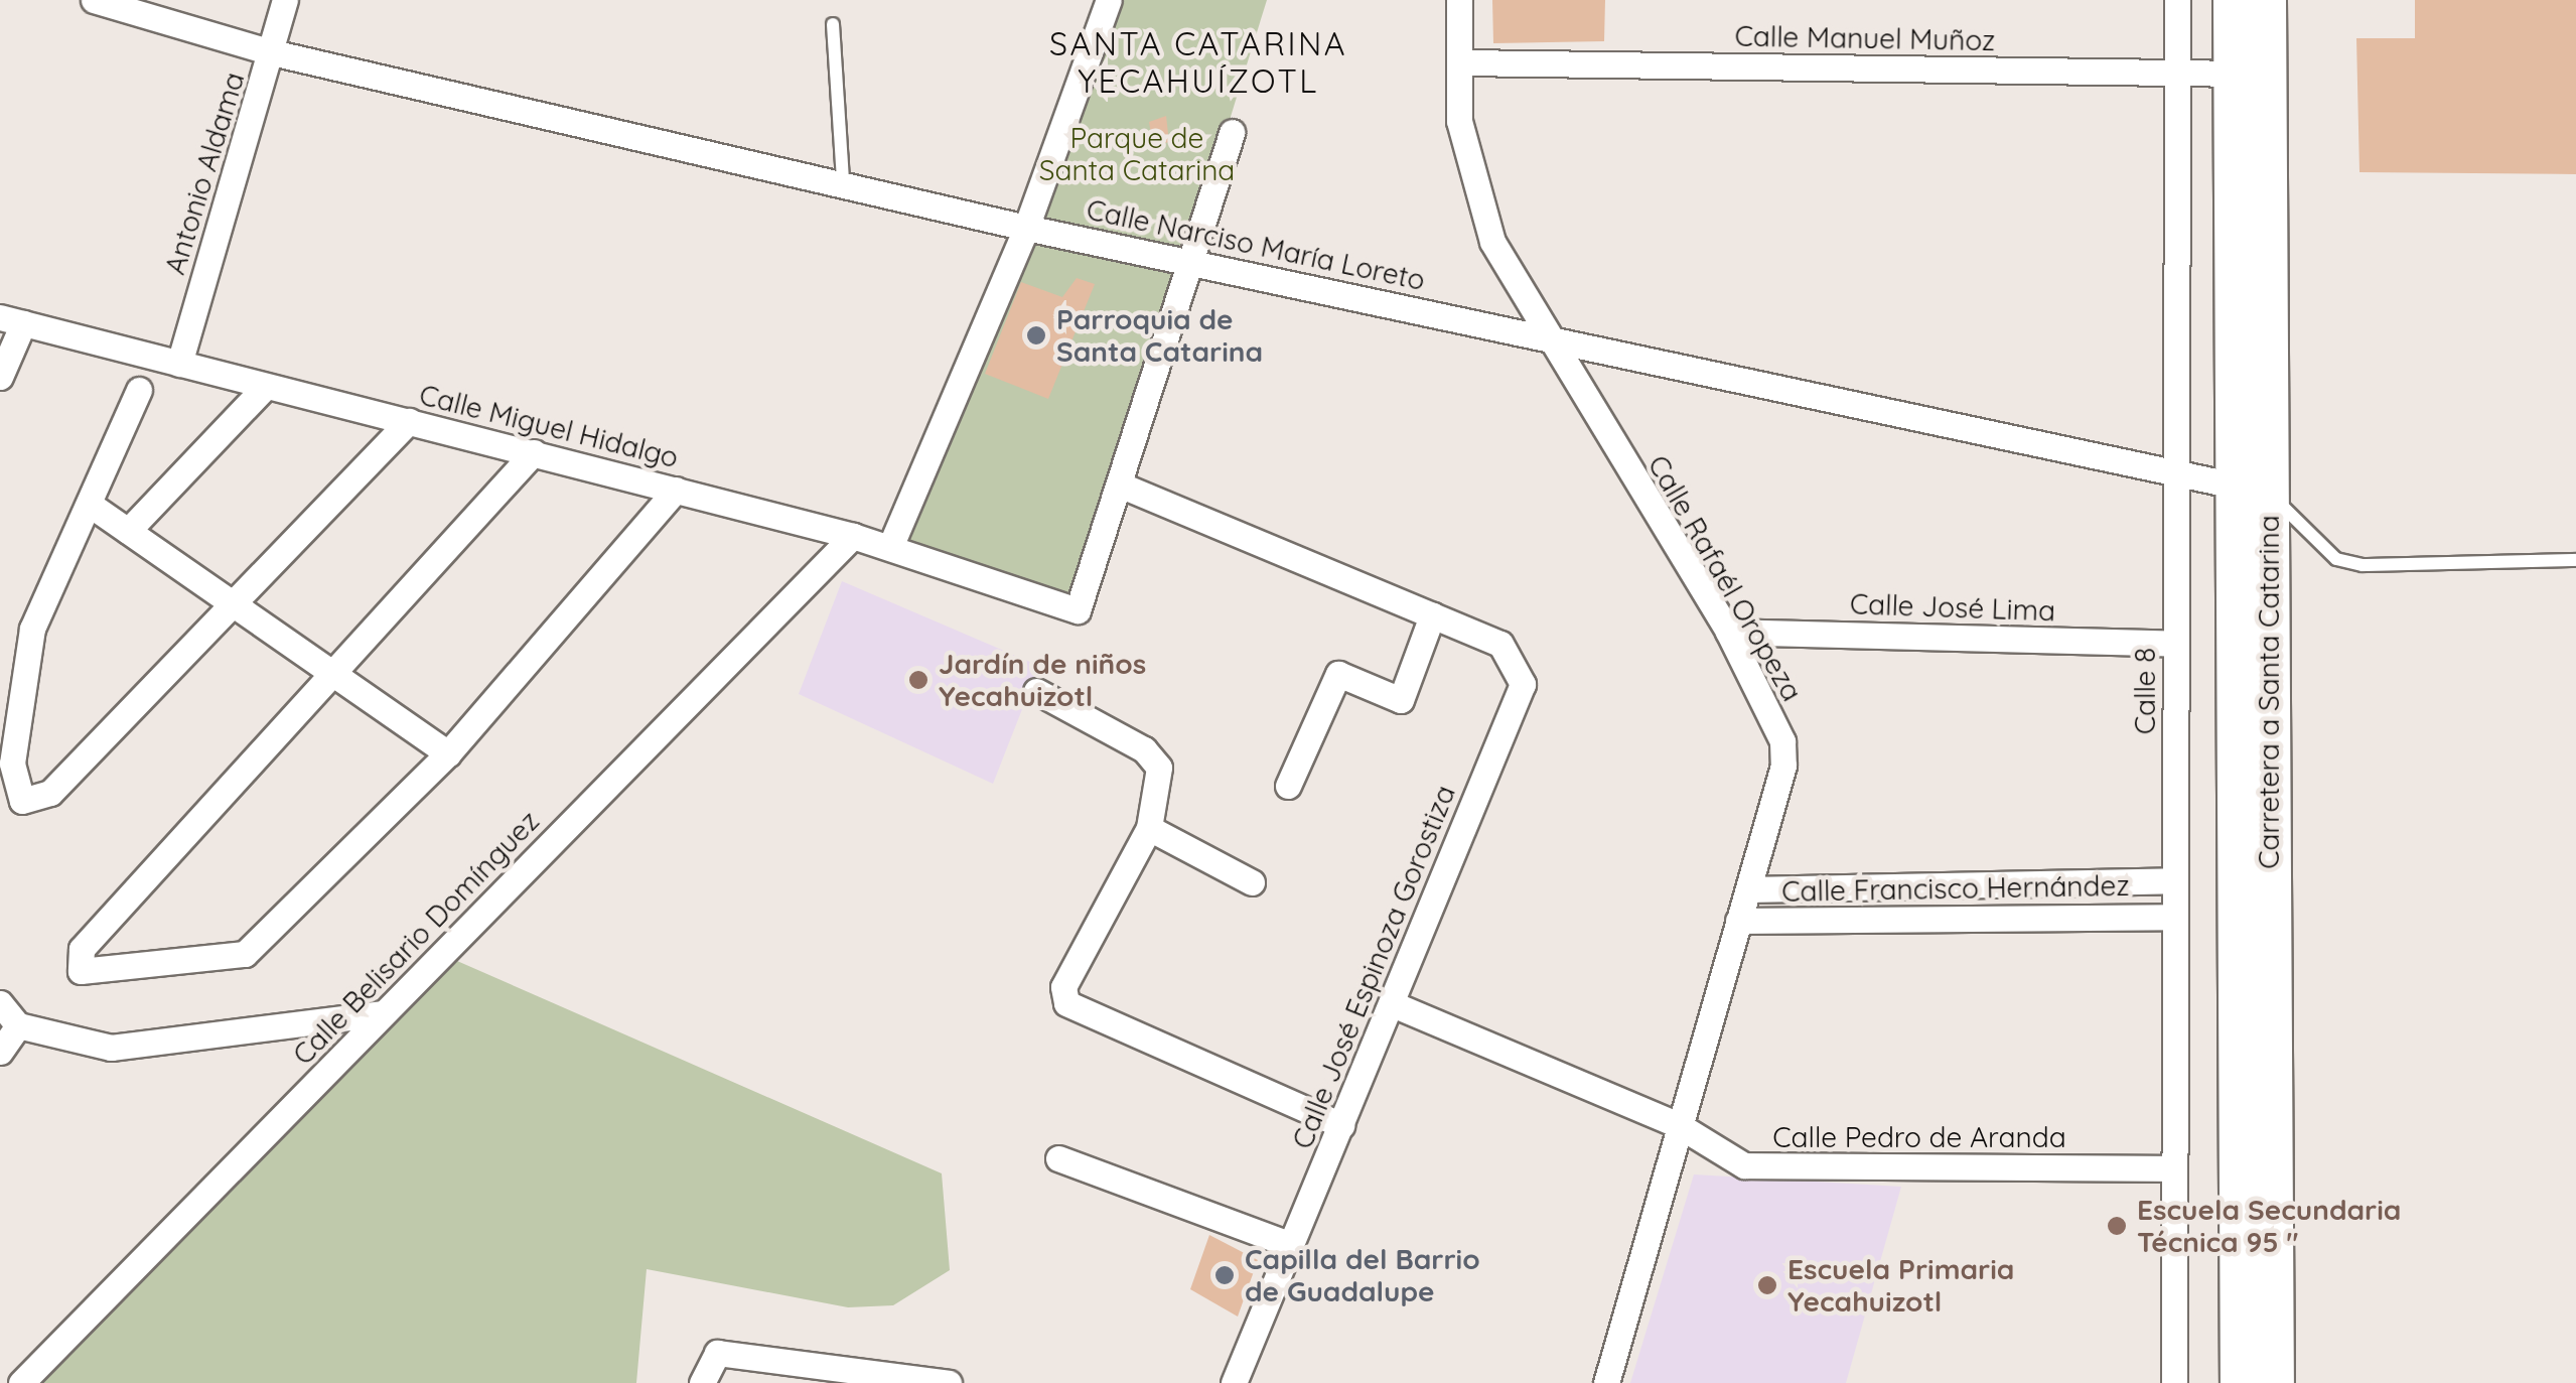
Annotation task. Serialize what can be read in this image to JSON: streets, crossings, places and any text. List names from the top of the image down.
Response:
{
  "streets": {
    "main road": ["Carretera a Santa Catarina"],
    "street": [
      "Calle Manuel Muñoz",
      "Antonio Aldama",
      "Calle Narciso María Loreto",
      "Calle Miguel Hidalgo",
      "Calle Rafaél Oropeza",
      "Calle José Lima",
      "Calle 8",
      "Calle Francisco Hernández",
      "Calle Belisario Domínguez",
      "Calle José Espinoza Gorostiza",
      "Calle Pedro de Aranda"
    ]
  },
  "crossings": [
    ["Calle Manuel Muñoz", "Calle Rafaél Oropeza"],
    ["Calle Manuel Muñoz", "Calle 8"],
    ["Calle Manuel Muñoz", "Carretera a Santa Catarina"],
    ["Antonio Aldama", "Calle Narciso María Loreto"],
    ["Antonio Aldama", "Calle Miguel Hidalgo"],
    ["Calle Narciso María Loreto", "Calle Rafaél Oropeza"],
    ["Calle Narciso María Loreto", "Calle 8"],
    ["Calle Narciso María Loreto", "Carretera a Santa Catarina"],
    ["Calle Miguel Hidalgo", "Calle Belisario Domínguez"],
    ["Calle Miguel Hidalgo", "Calle José Espinoza Gorostiza"],
    ["Calle Rafaél Oropeza", "Calle José Lima"],
    ["Calle Rafaél Oropeza", "Calle Francisco Hernández"],
    ["Calle Rafaél Oropeza", "Calle Pedro de Aranda"],
    ["Calle José Lima", "Calle 8"],
    ["Calle 8", "Calle Francisco Hernández"],
    ["Calle 8", "Calle Pedro de Aranda"],
    ["Calle José Espinoza Gorostiza", "Calle Pedro de Aranda"]
  ],
  "districts": ["SANTA CATARINA YECAHUÍZOTL"],
  "parks": ["Parque de Santa Catarina"],
  "places": [
    "Parroquia de Santa Catarina",
    "Jardín de niños Yecahuizotl",
    "Escuela Secundaria Técnica 95 \"",
    "Capilla del Barrio de Guadalupe",
    "Escuela Primaria Yecahuizotl"
  ]
}
